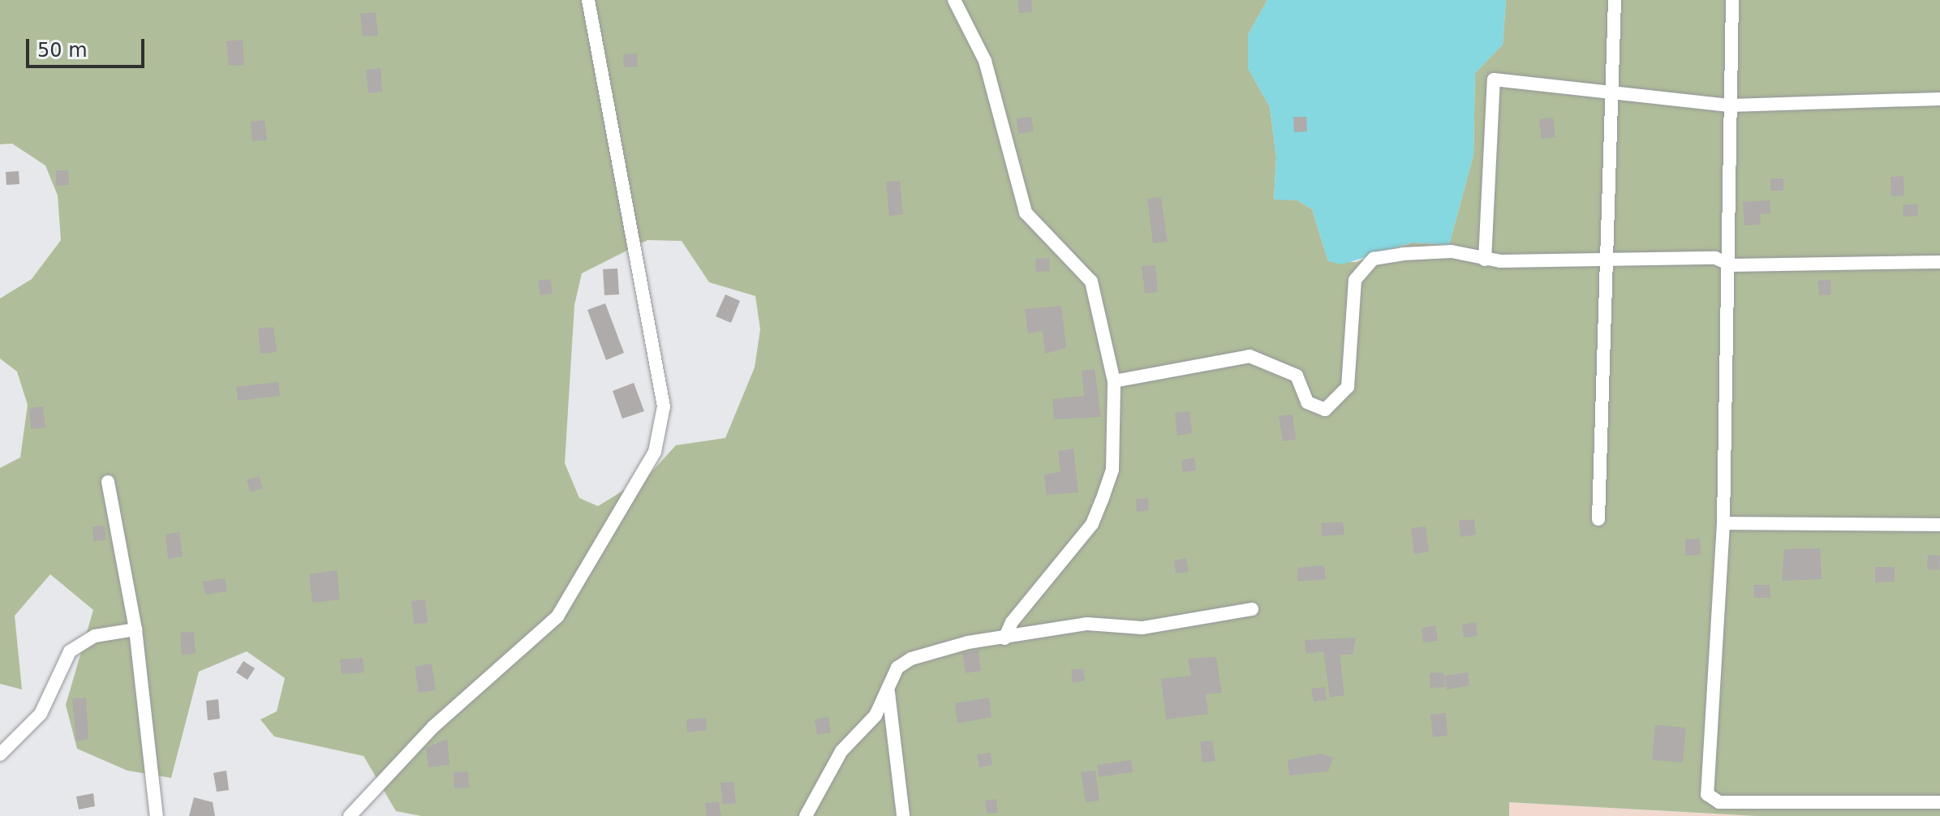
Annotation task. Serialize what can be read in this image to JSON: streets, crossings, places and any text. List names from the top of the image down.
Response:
{
  "scale_bar": "50 m"
}
